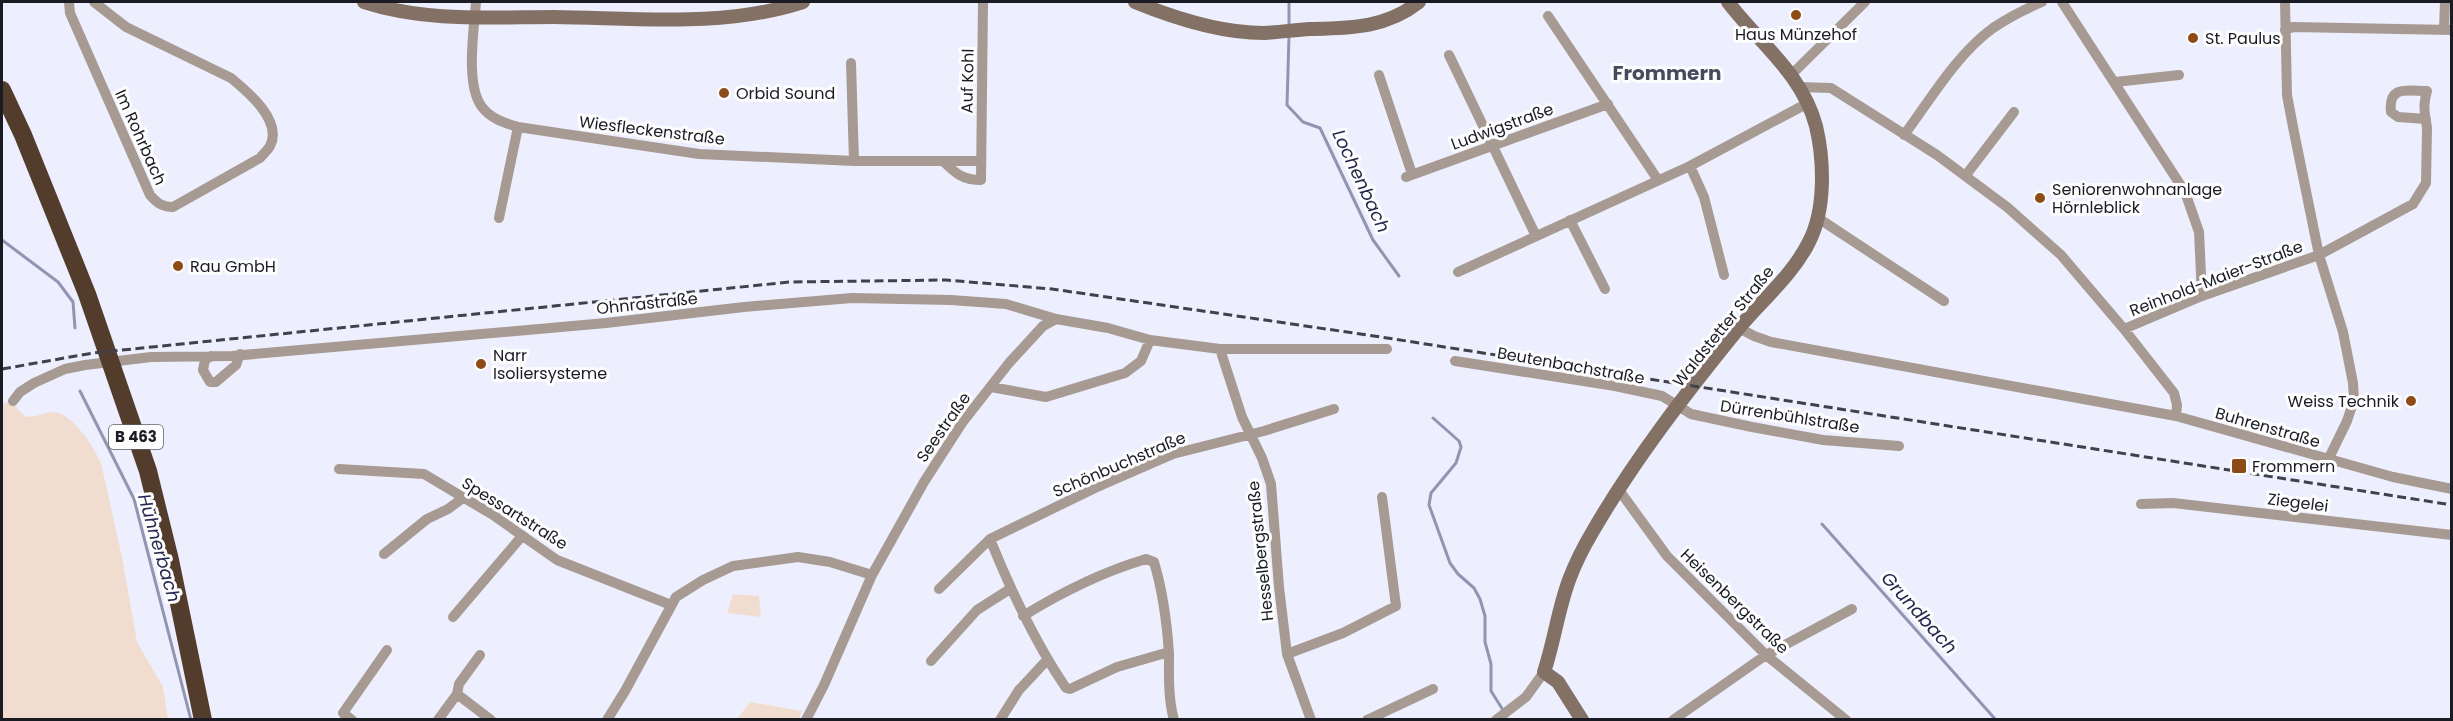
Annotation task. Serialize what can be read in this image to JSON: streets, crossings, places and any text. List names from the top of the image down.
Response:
{
  "streets": {
    "highway": ["B 463"],
    "street": [
      "Auf Kohl",
      "Ludwigstraße",
      "Wiesfleckenstraße",
      "Im Rohrbach",
      "Reinhold-Maier-Straße",
      "Ohnrastraße",
      "Waldstetter Straße",
      "Beutenbachstraße",
      "Dürrenbühlstraße",
      "Seestraße",
      "Buhrenstraße",
      "Schönbuchstraße",
      "Ziegelei",
      "Spessartstraße",
      "Hesselbergstraße",
      "Heisenbergstraße"
    ]
  },
  "crossings": [
    ["Auf Kohl", "Wiesfleckenstraße"],
    ["Reinhold-Maier-Straße", "Buhrenstraße"],
    ["Ohnrastraße", "Seestraße"],
    ["Waldstetter Straße", "Beutenbachstraße"],
    ["Waldstetter Straße", "Dürrenbühlstraße"],
    ["Waldstetter Straße", "Buhrenstraße"],
    ["Waldstetter Straße", "Heisenbergstraße"],
    ["Beutenbachstraße", "Dürrenbühlstraße"],
    ["Schönbuchstraße", "Hesselbergstraße"]
  ],
  "districts": ["Frommern"],
  "water": ["Lochenbach", "Hühnerbach", "Grundbach"],
  "places": {
    "other": [
      "Haus Münzehof",
      "St. Paulus",
      "Orbid Sound",
      "Seniorenwohnanlage Hörnleblick",
      "Rau GmbH",
      "Narr Isoliersysteme",
      "Weiss Technik"
    ],
    "transit": ["Frommern"]
  }
}
